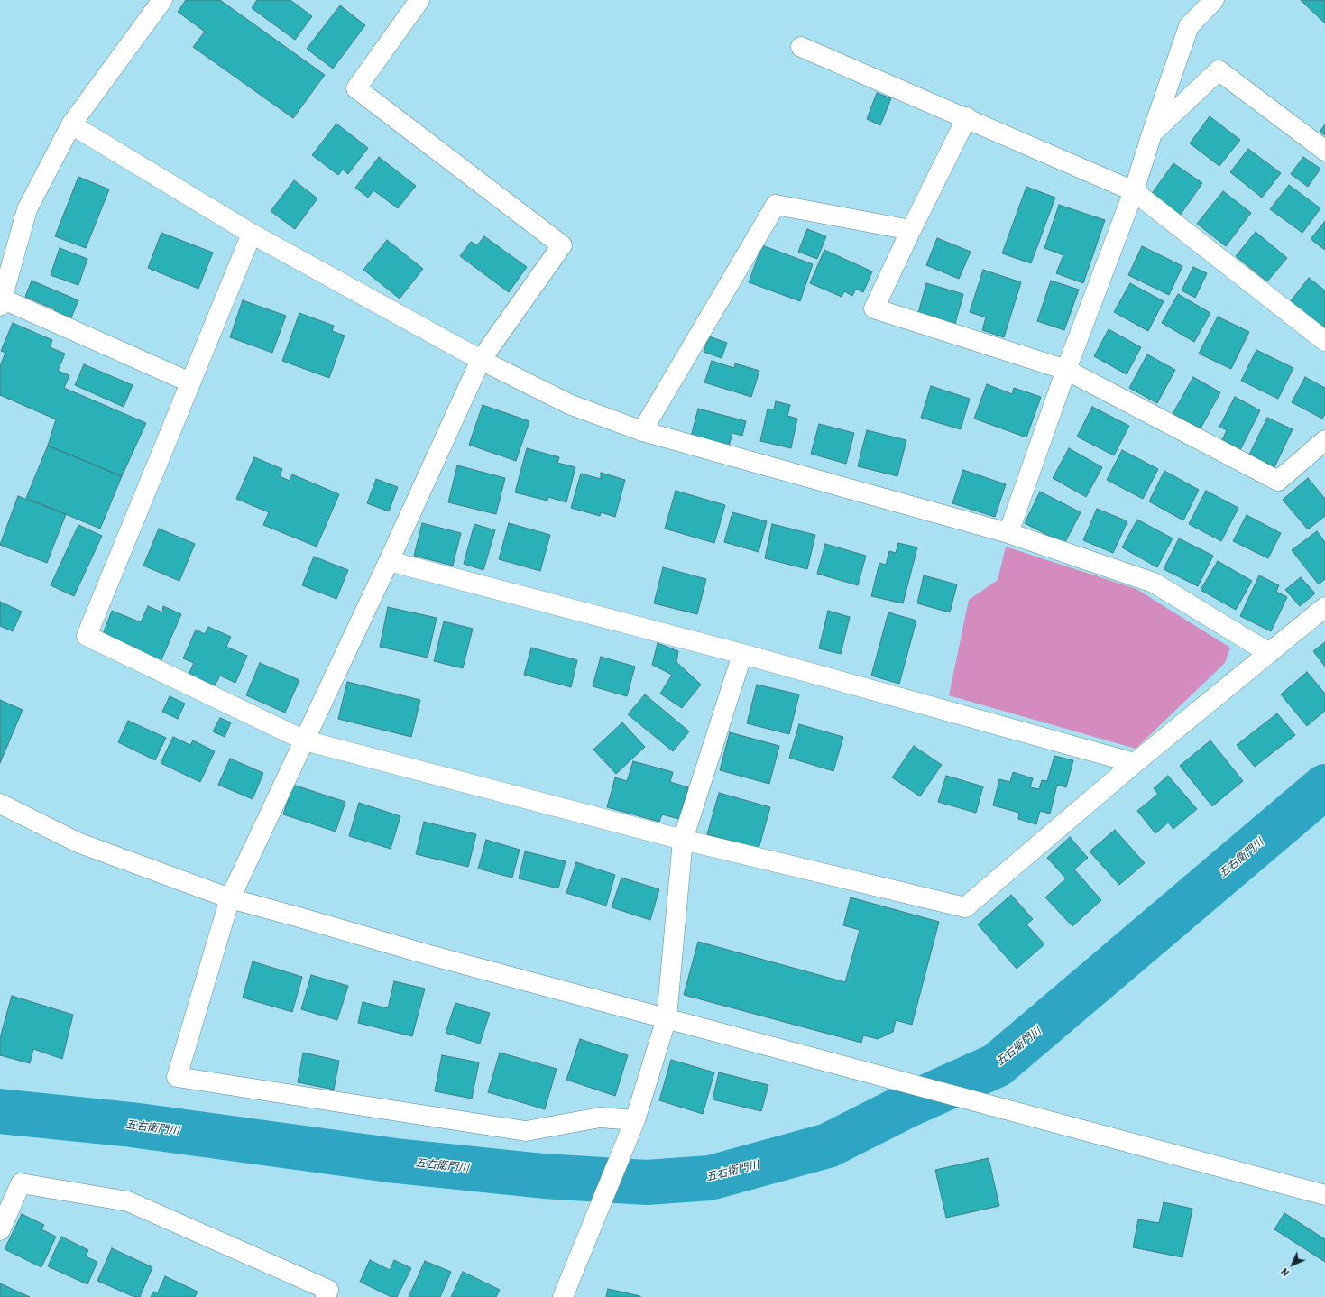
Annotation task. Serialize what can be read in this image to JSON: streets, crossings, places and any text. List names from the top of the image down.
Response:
{
  "water": ["五右衛門川"],
  "north": "bottom left"
}
